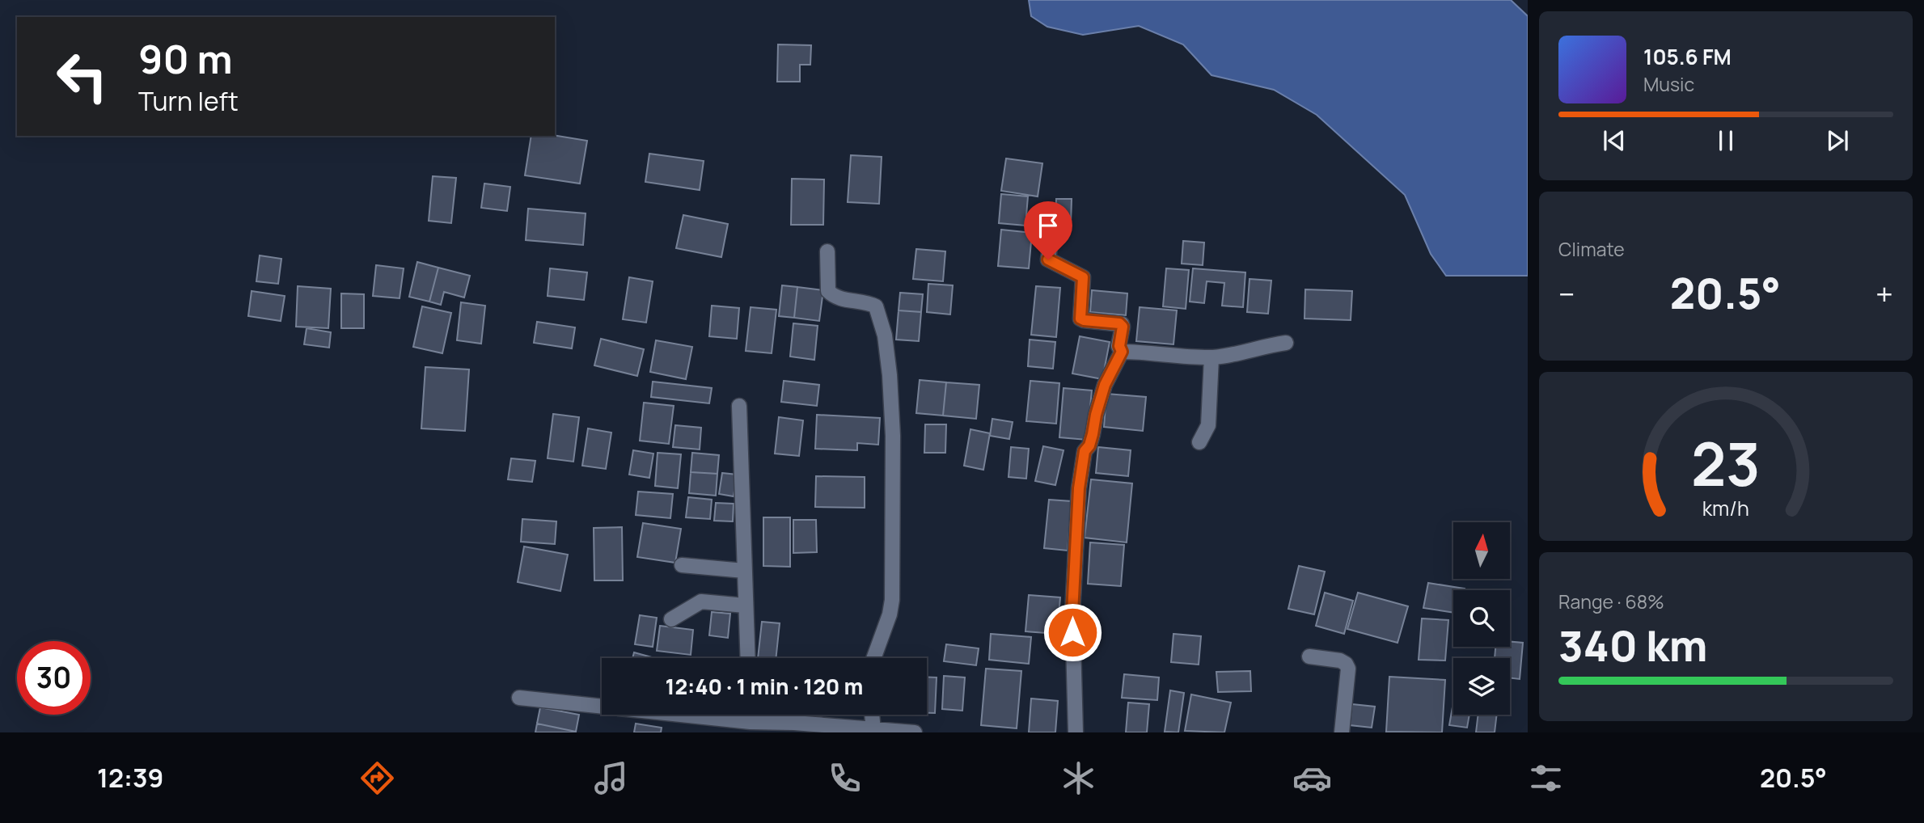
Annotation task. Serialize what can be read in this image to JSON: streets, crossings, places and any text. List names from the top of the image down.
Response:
{
  "north": "top",
  "page": {
    "turn": ["90 m", "Turn left"],
    "song": ["105.6 FM", "Music"],
    "tile": [
      "Climate",
      ["Range · 68%", "340 km"]
    ],
    "heat": ["−", "20.5°", "+"],
    "limit": "30",
    "trip": "12:40 · 1 min · 120 m",
    "tabs": ["12:39", "20.5°"],
    "gauge": ["23", "km/h"]
  }
}
